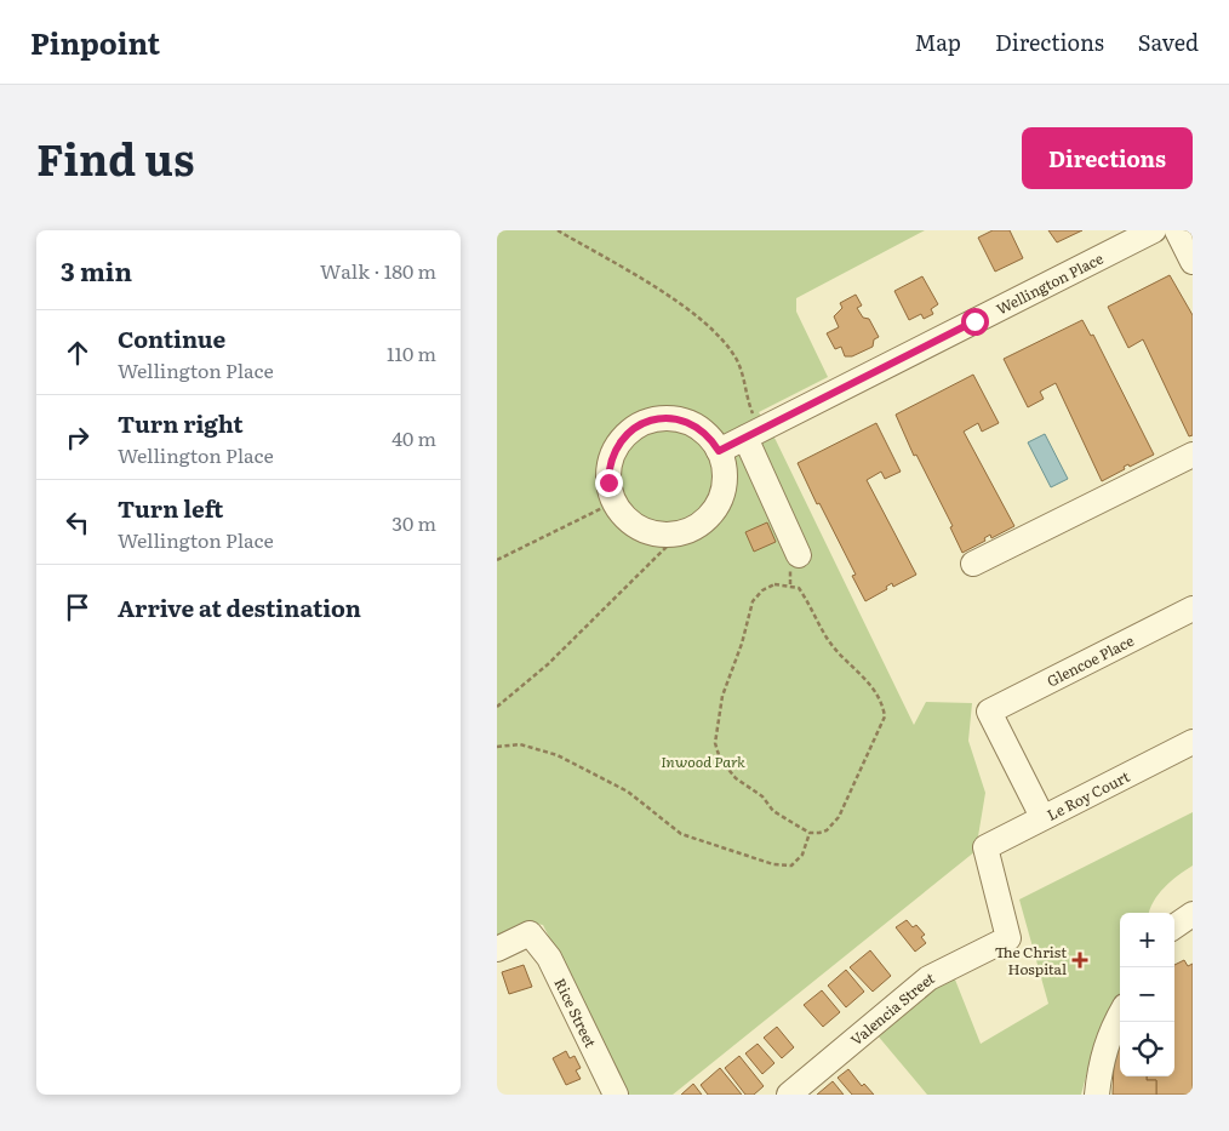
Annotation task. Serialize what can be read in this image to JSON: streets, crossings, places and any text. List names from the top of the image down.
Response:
{
  "streets": {
    "street": [
      "Wellington Place",
      "Glencoe Place",
      "Le Roy Court",
      "Valencia Street",
      "Rice Street"
    ]
  },
  "crossings": [
    ["Glencoe Place", "Le Roy Court"],
    ["Le Roy Court", "Valencia Street"]
  ],
  "parks": ["Inwood Park"],
  "places": {
    "health": ["The Christ Hospital"]
  },
  "page": {
    "header": "Pinpoint",
    "nav": ["Map", "Directions", "Saved"],
    "title": "Find us",
    "buttons": "Directions",
    "heading": ["3 min", "Walk · 180 m"],
    "list": [
      ["Continue", "Wellington Place", "110 m"],
      ["Turn right", "Wellington Place", "40 m"],
      ["Turn left", "Wellington Place", "30 m"],
      "Arrive at destination"
    ],
    "map_buttons": ["+", "−"]
  }
}
